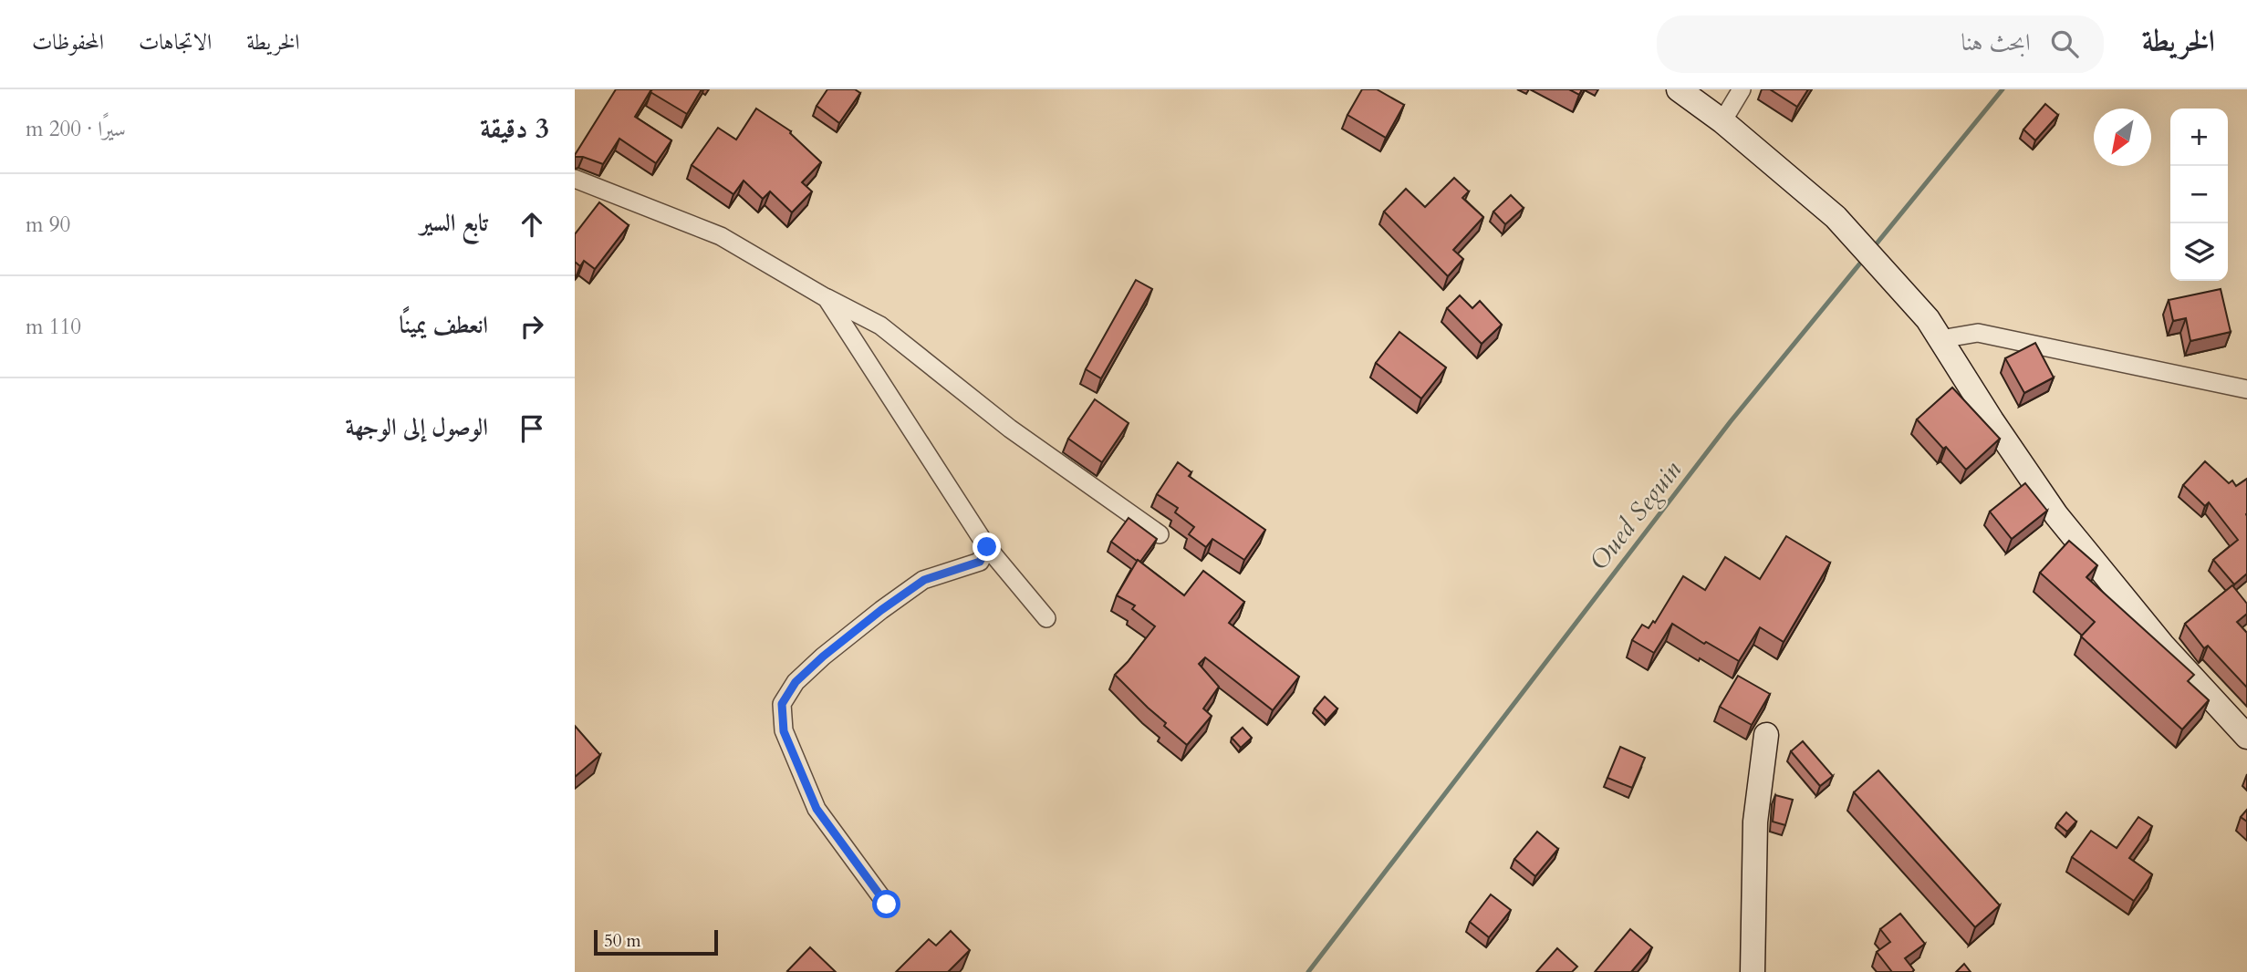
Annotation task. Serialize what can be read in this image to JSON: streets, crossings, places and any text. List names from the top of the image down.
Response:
{
  "water": ["Oued Seguin"],
  "scale_bar": "50 m",
  "north": "bottom left",
  "page": {
    "header": "الخريطة",
    "search": "ابحث هنا",
    "nav": ["الخريطة", "الاتجاهات", "المحفوظات"],
    "heading": ["3 دقيقة", "سيرًا · 200 m"],
    "map_buttons": ["+", "−"],
    "list": [
      ["تابع السير", "90 m"],
      ["انعطف يمينًا", "110 m"],
      "الوصول إلى الوجهة"
    ],
    "scale": "50 m"
  }
}
